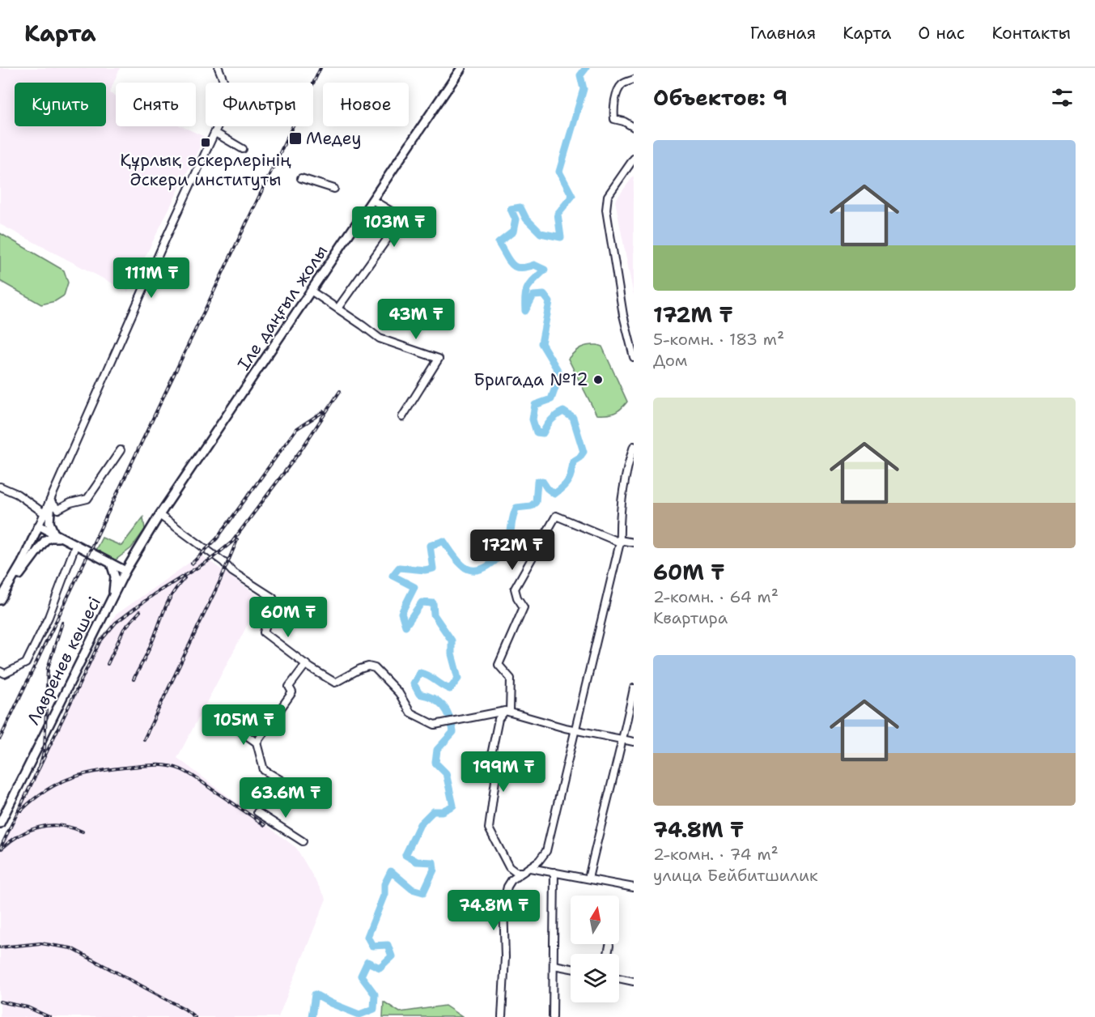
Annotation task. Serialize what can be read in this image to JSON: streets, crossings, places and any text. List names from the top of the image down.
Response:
{
  "streets": {
    "main road": ["Іле даңғыл жолы", "Лавренев көшесі"]
  },
  "crossings": [
    ["Іле даңғыл жолы", "Лавренев көшесі"]
  ],
  "places": {
    "transit": ["Медеу", "Құрлық әскерлерінің Әскери институты"],
    "other": ["Бригада №12"]
  },
  "north": "top",
  "page": {
    "header": "Карта",
    "nav": [
      "Главная",
      "Карта",
      "О нас",
      "Контакты"
    ],
    "heading": "Объектов: 9",
    "chip": [
      "Купить",
      "Снять",
      "Фильтры",
      "Новое"
    ],
    "list": [
      {
        "name": "172M ₸",
        "note": "5-комн. · 183 m² · Дом"
      },
      {
        "name": "60M ₸",
        "note": "2-комн. · 64 m² · Квартира"
      },
      {
        "name": "74.8M ₸",
        "note": "2-комн. · 74 m² · улица Бейбитшилик"
      }
    ],
    "price": [
      "103M ₸",
      "111M ₸",
      "43M ₸",
      "172M ₸",
      "60M ₸",
      "105M ₸",
      "199M ₸",
      "63.6M ₸",
      "74.8M ₸"
    ]
  }
}
